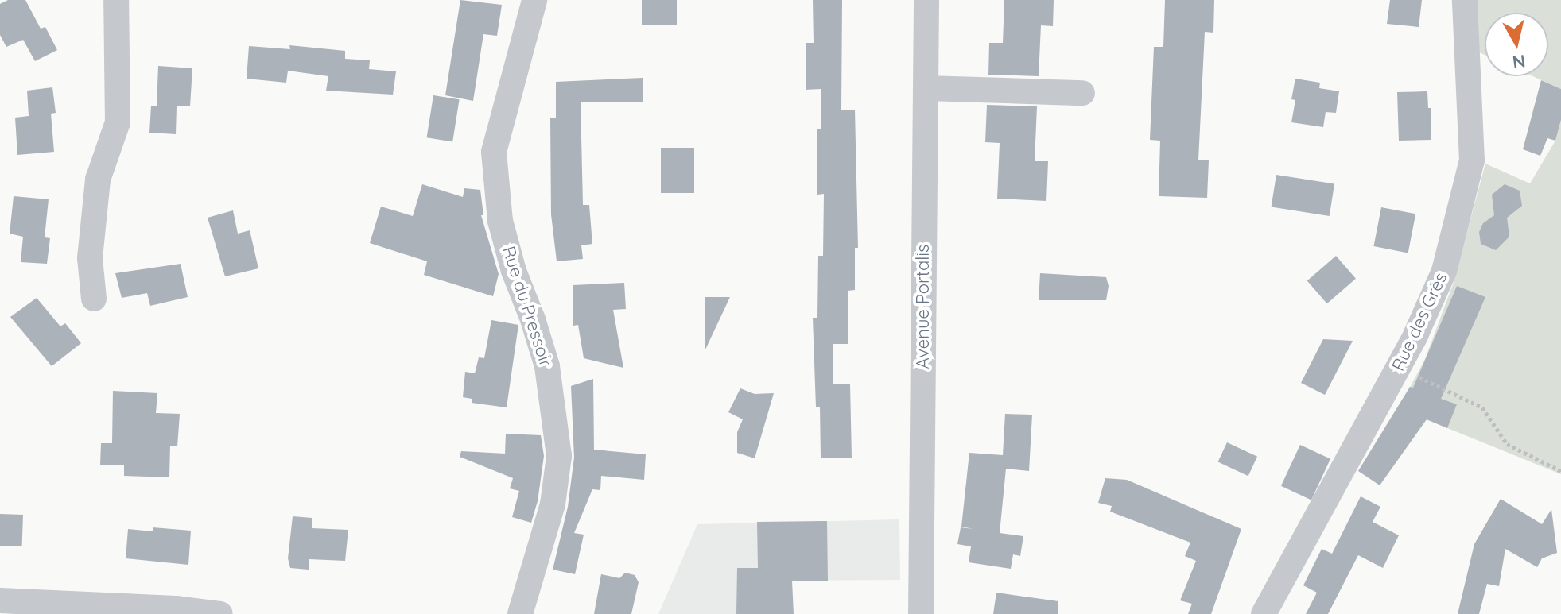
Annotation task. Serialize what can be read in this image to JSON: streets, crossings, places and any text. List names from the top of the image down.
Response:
{
  "streets": {
    "street": ["Rue du Pressoir", "Avenue Portalis", "Rue des Grès"]
  },
  "north": "bottom"
}
